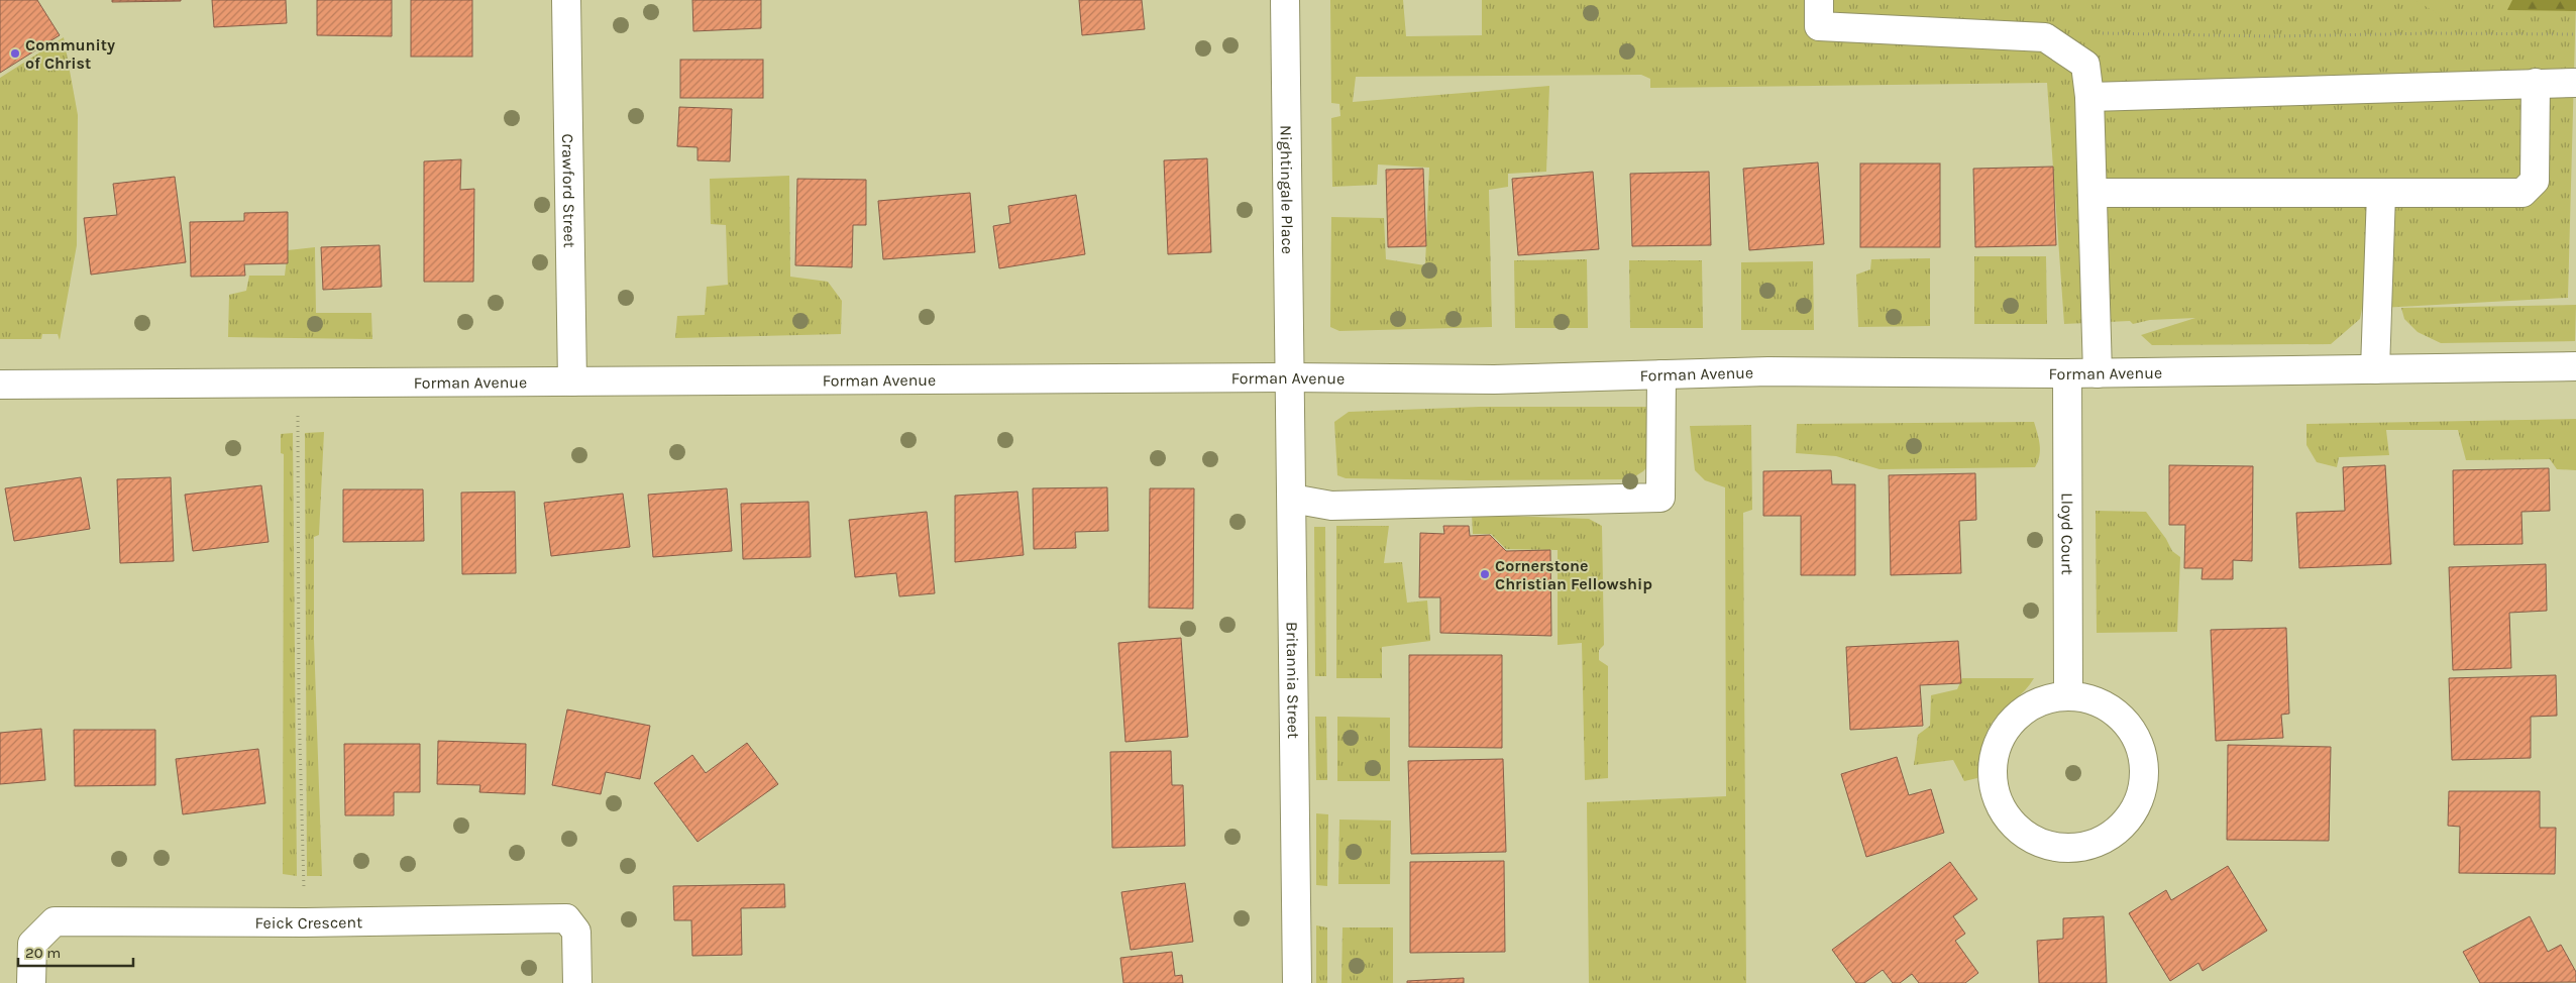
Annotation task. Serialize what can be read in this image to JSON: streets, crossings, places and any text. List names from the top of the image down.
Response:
{
  "streets": {
    "street": [
      "Nightingale Place",
      "Crawford Street",
      "Forman Avenue",
      "Lloyd Court",
      "Britannia Street",
      "Feick Crescent"
    ]
  },
  "crossings": [
    ["Nightingale Place", "Forman Avenue"],
    ["Nightingale Place", "Britannia Street"],
    ["Crawford Street", "Forman Avenue"],
    ["Forman Avenue", "Lloyd Court"],
    ["Forman Avenue", "Britannia Street"]
  ],
  "places": ["Community of Christ", "Cornerstone Christian Fellowship"],
  "scale_bar": "20 m"
}
